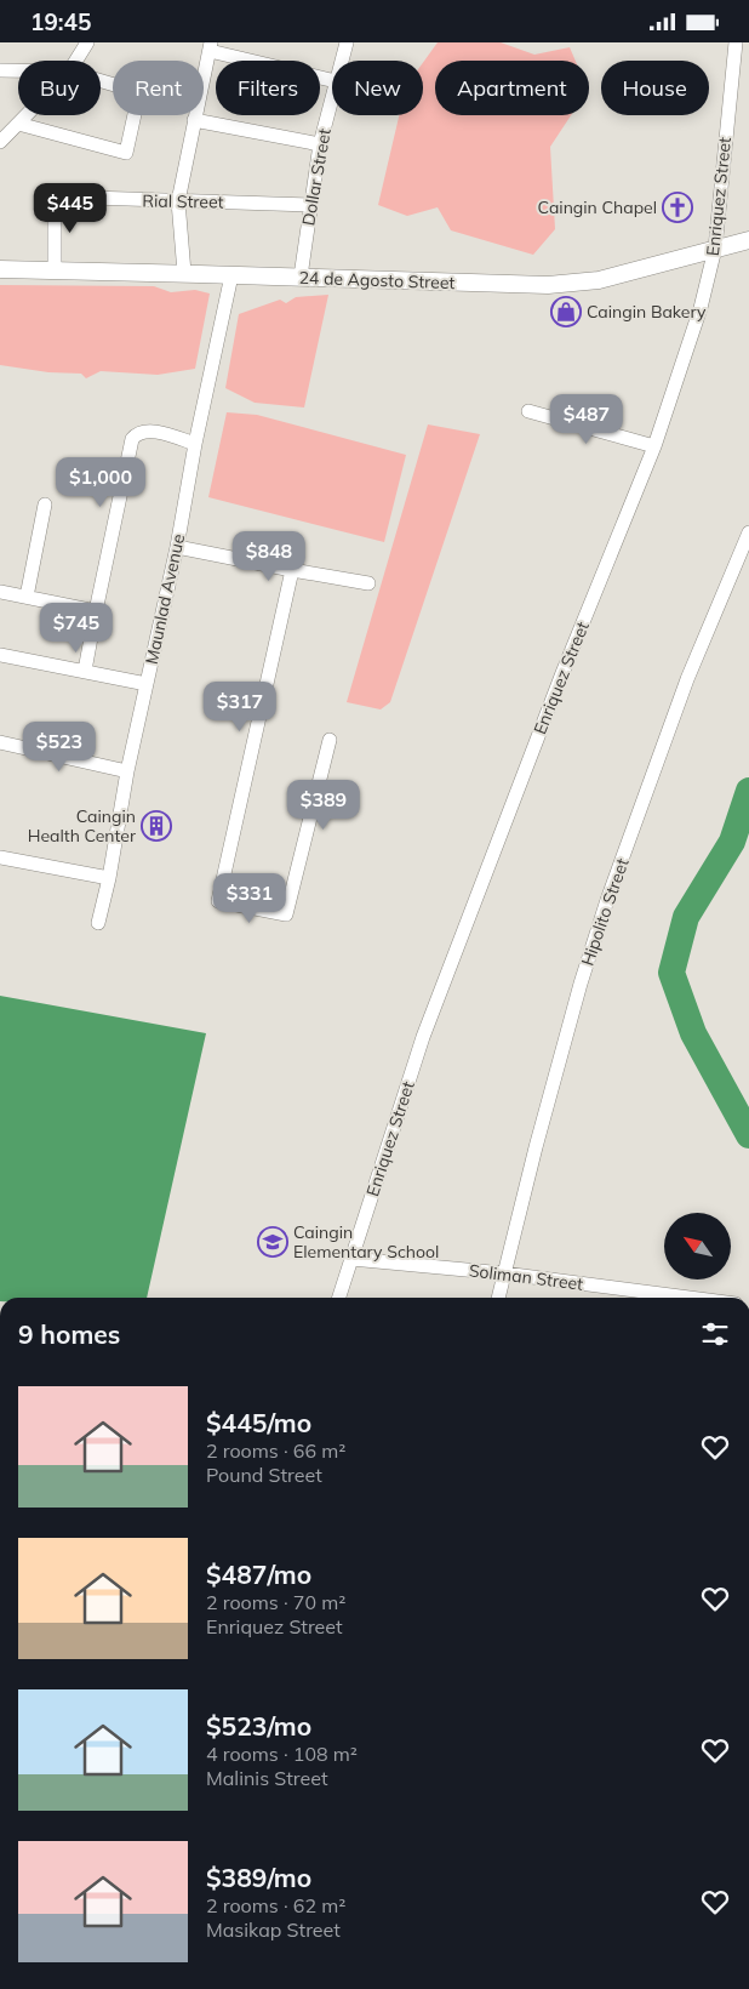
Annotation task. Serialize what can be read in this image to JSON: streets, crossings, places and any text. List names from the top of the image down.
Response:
{
  "streets": {
    "street": [
      "Dollar Street",
      "Enriquez Street",
      "Rial Street",
      "24 de Agosto Street",
      "Maunlad Avenue",
      "Hipolito Street",
      "Soliman Street"
    ]
  },
  "crossings": [
    ["Dollar Street", "Rial Street"],
    ["Dollar Street", "24 de Agosto Street"],
    ["Enriquez Street", "24 de Agosto Street"],
    ["Enriquez Street", "Soliman Street"],
    ["Rial Street", "24 de Agosto Street"],
    ["24 de Agosto Street", "Maunlad Avenue"],
    ["Hipolito Street", "Soliman Street"]
  ],
  "places": {
    "church": ["Caingin Chapel"],
    "shop": ["Caingin Bakery"],
    "building": ["Caingin Health Center"],
    "school or university": ["Caingin Elementary School"]
  },
  "north": "top left",
  "page": {
    "status": "19:45",
    "chip": [
      "Buy",
      "Rent",
      "Filters",
      "New",
      "Apartment",
      "House"
    ],
    "price": [
      "$445",
      "$487",
      "$1,000",
      "$848",
      "$745",
      "$317",
      "$523",
      "$389",
      "$331"
    ],
    "heading": "9 homes",
    "list": [
      {
        "name": "$445/mo",
        "note": "2 rooms · 66 m² · Pound Street"
      },
      {
        "name": "$487/mo",
        "note": "2 rooms · 70 m² · Enriquez Street"
      },
      {
        "name": "$523/mo",
        "note": "4 rooms · 108 m² · Malinis Street"
      },
      {
        "name": "$389/mo",
        "note": "2 rooms · 62 m² · Masikap Street"
      }
    ]
  }
}
